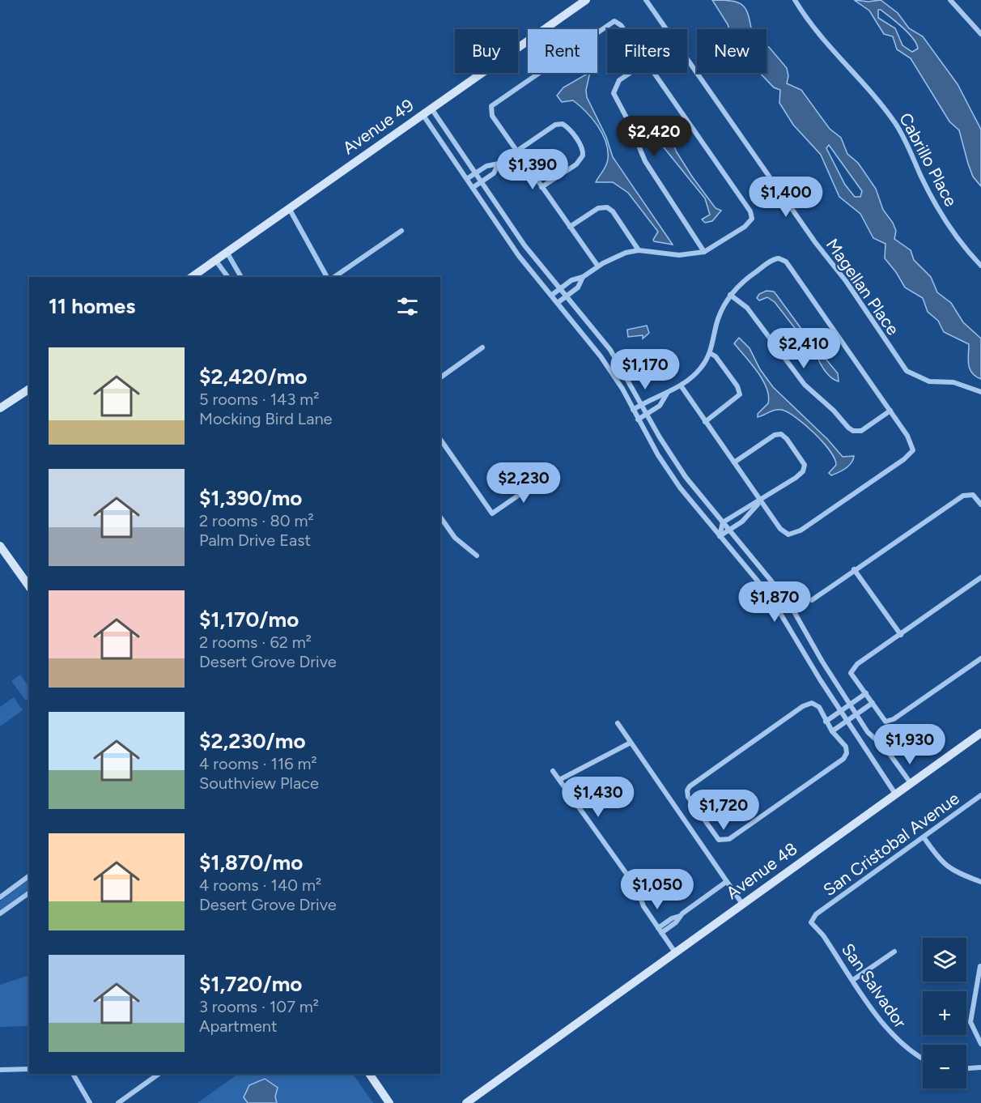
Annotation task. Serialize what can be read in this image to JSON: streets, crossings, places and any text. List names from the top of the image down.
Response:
{
  "streets": {
    "main road": ["Avenue 49", "Avenue 48"],
    "street": [
      "Cabrillo Place",
      "Magellan Place",
      "San Cristobal Avenue",
      "San Salvador"
    ]
  },
  "crossings": [
    ["San Cristobal Avenue", "San Salvador"]
  ],
  "page": {
    "chip": [
      "Buy",
      "Rent",
      "Filters",
      "New"
    ],
    "price": [
      "$2,420",
      "$1,390",
      "$1,400",
      "$2,410",
      "$1,170",
      "$2,230",
      "$1,870",
      "$1,930",
      "$1,430",
      "$1,720",
      "$1,050"
    ],
    "heading": "11 homes",
    "list": [
      {
        "name": "$2,420/mo",
        "note": "5 rooms · 143 m² · Mocking Bird Lane"
      },
      {
        "name": "$1,390/mo",
        "note": "2 rooms · 80 m² · Palm Drive East"
      },
      {
        "name": "$1,170/mo",
        "note": "2 rooms · 62 m² · Desert Grove Drive"
      },
      {
        "name": "$2,230/mo",
        "note": "4 rooms · 116 m² · Southview Place"
      },
      {
        "name": "$1,870/mo",
        "note": "4 rooms · 140 m² · Desert Grove Drive"
      },
      {
        "name": "$1,720/mo",
        "note": "3 rooms · 107 m² · Apartment"
      }
    ],
    "map_buttons": ["+", "−"]
  }
}
